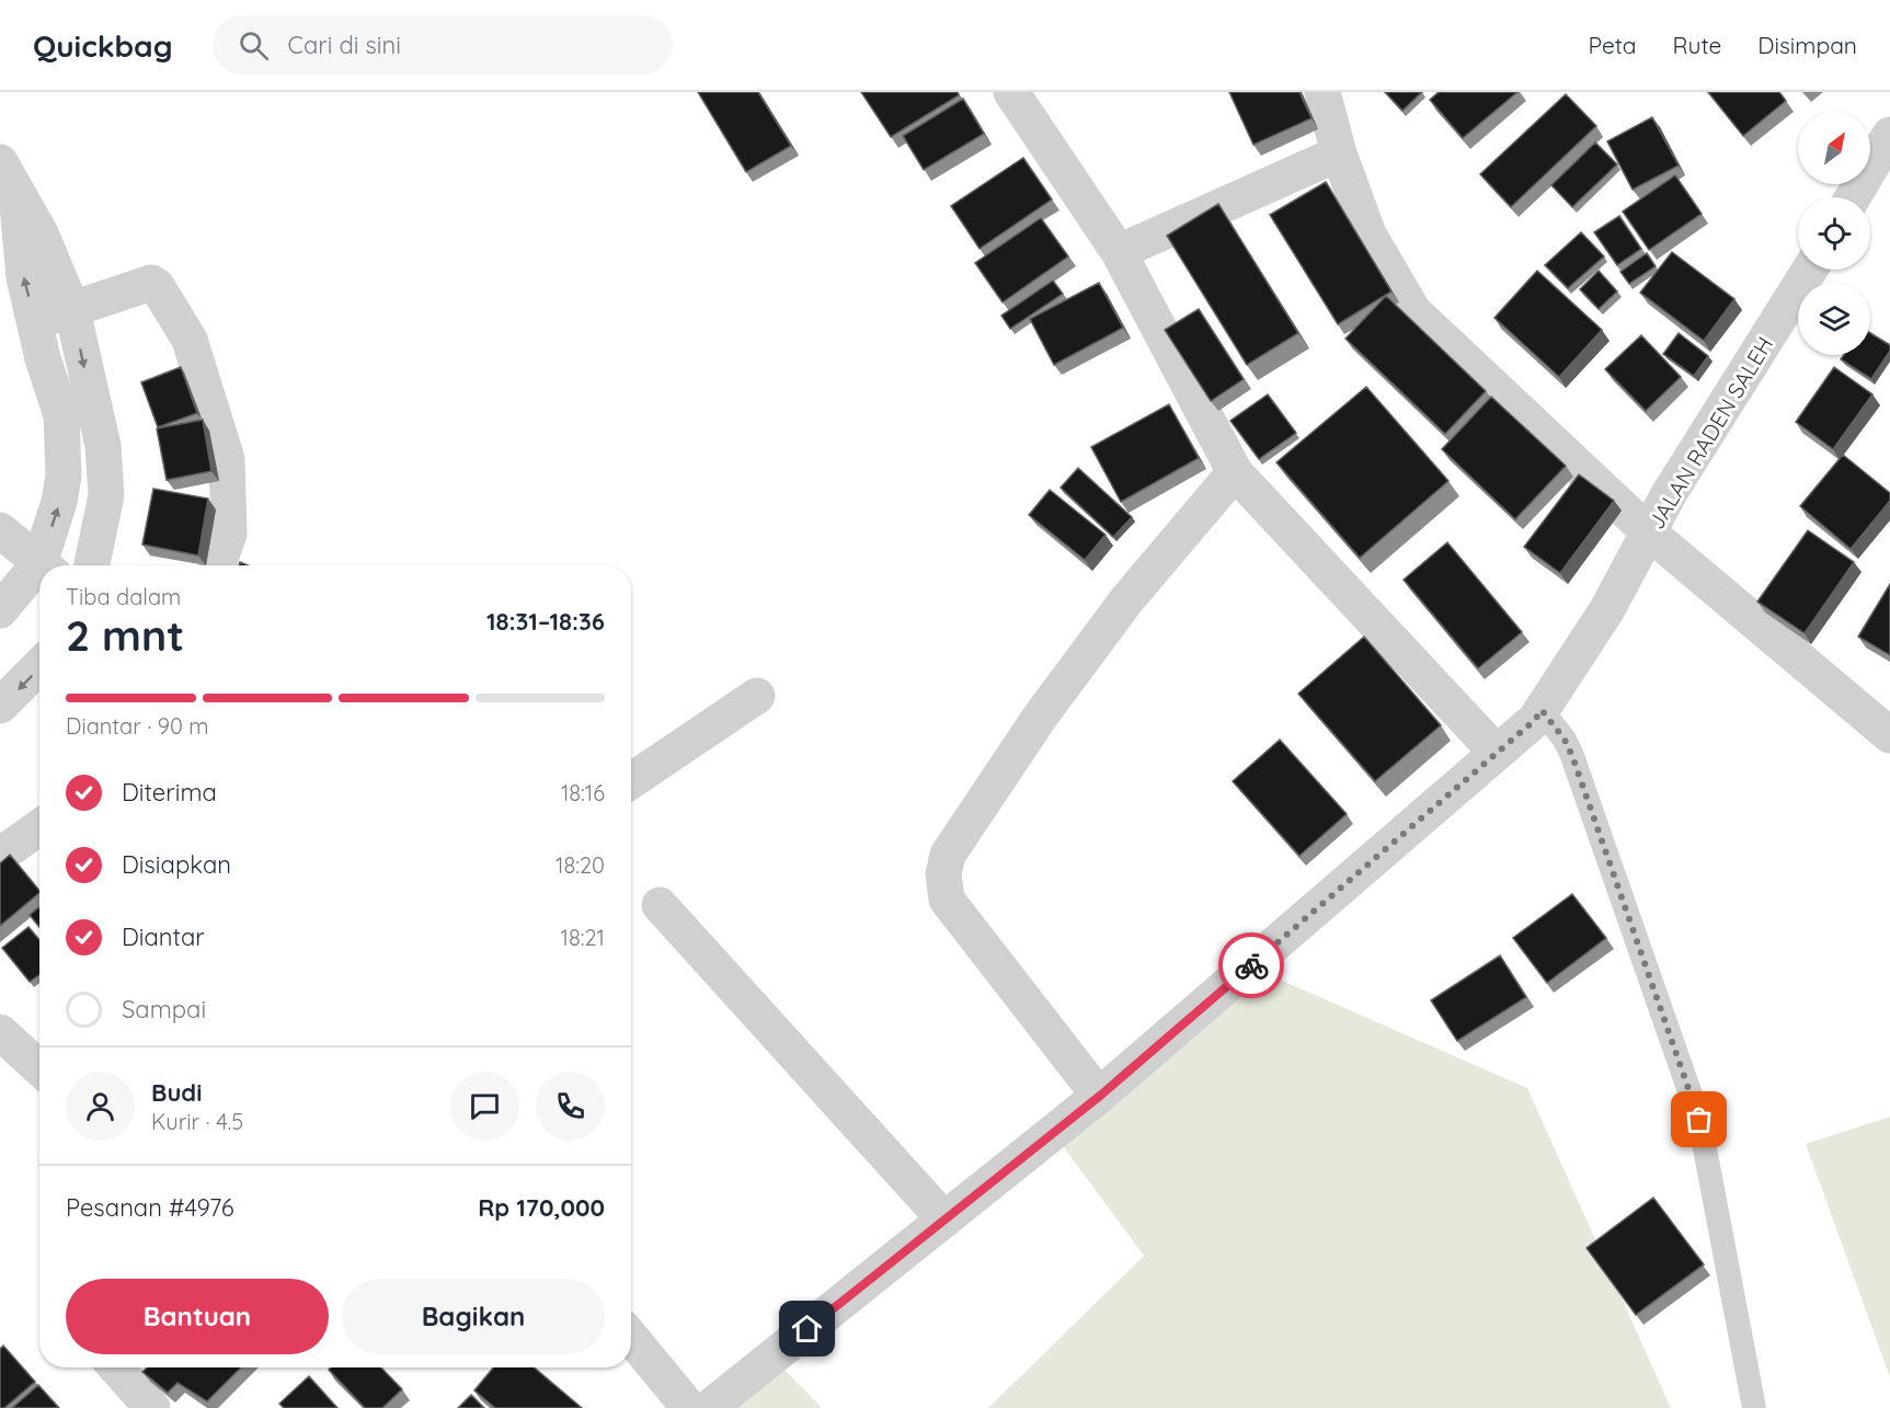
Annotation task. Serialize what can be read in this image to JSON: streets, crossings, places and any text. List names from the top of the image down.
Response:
{
  "streets": {
    "street": ["JALAN RADEN SALEH"]
  },
  "north": "top right",
  "page": {
    "header": "Quickbag",
    "search": "Cari di sini",
    "nav": ["Peta", "Rute", "Disimpan"],
    "heading": ["2 mnt", "Tiba dalam", "18:31–18:36"],
    "panel": [
      "Budi",
      "Kurir · 4.5",
      "Pesanan #4976",
      "Rp 170,000"
    ],
    "bar": "Diantar · 90 m",
    "list": [
      ["Diterima", "18:16"],
      ["Disiapkan", "18:20"],
      ["Diantar", "18:21"],
      "Sampai"
    ],
    "buttons": ["Bantuan", "Bagikan"]
  }
}
